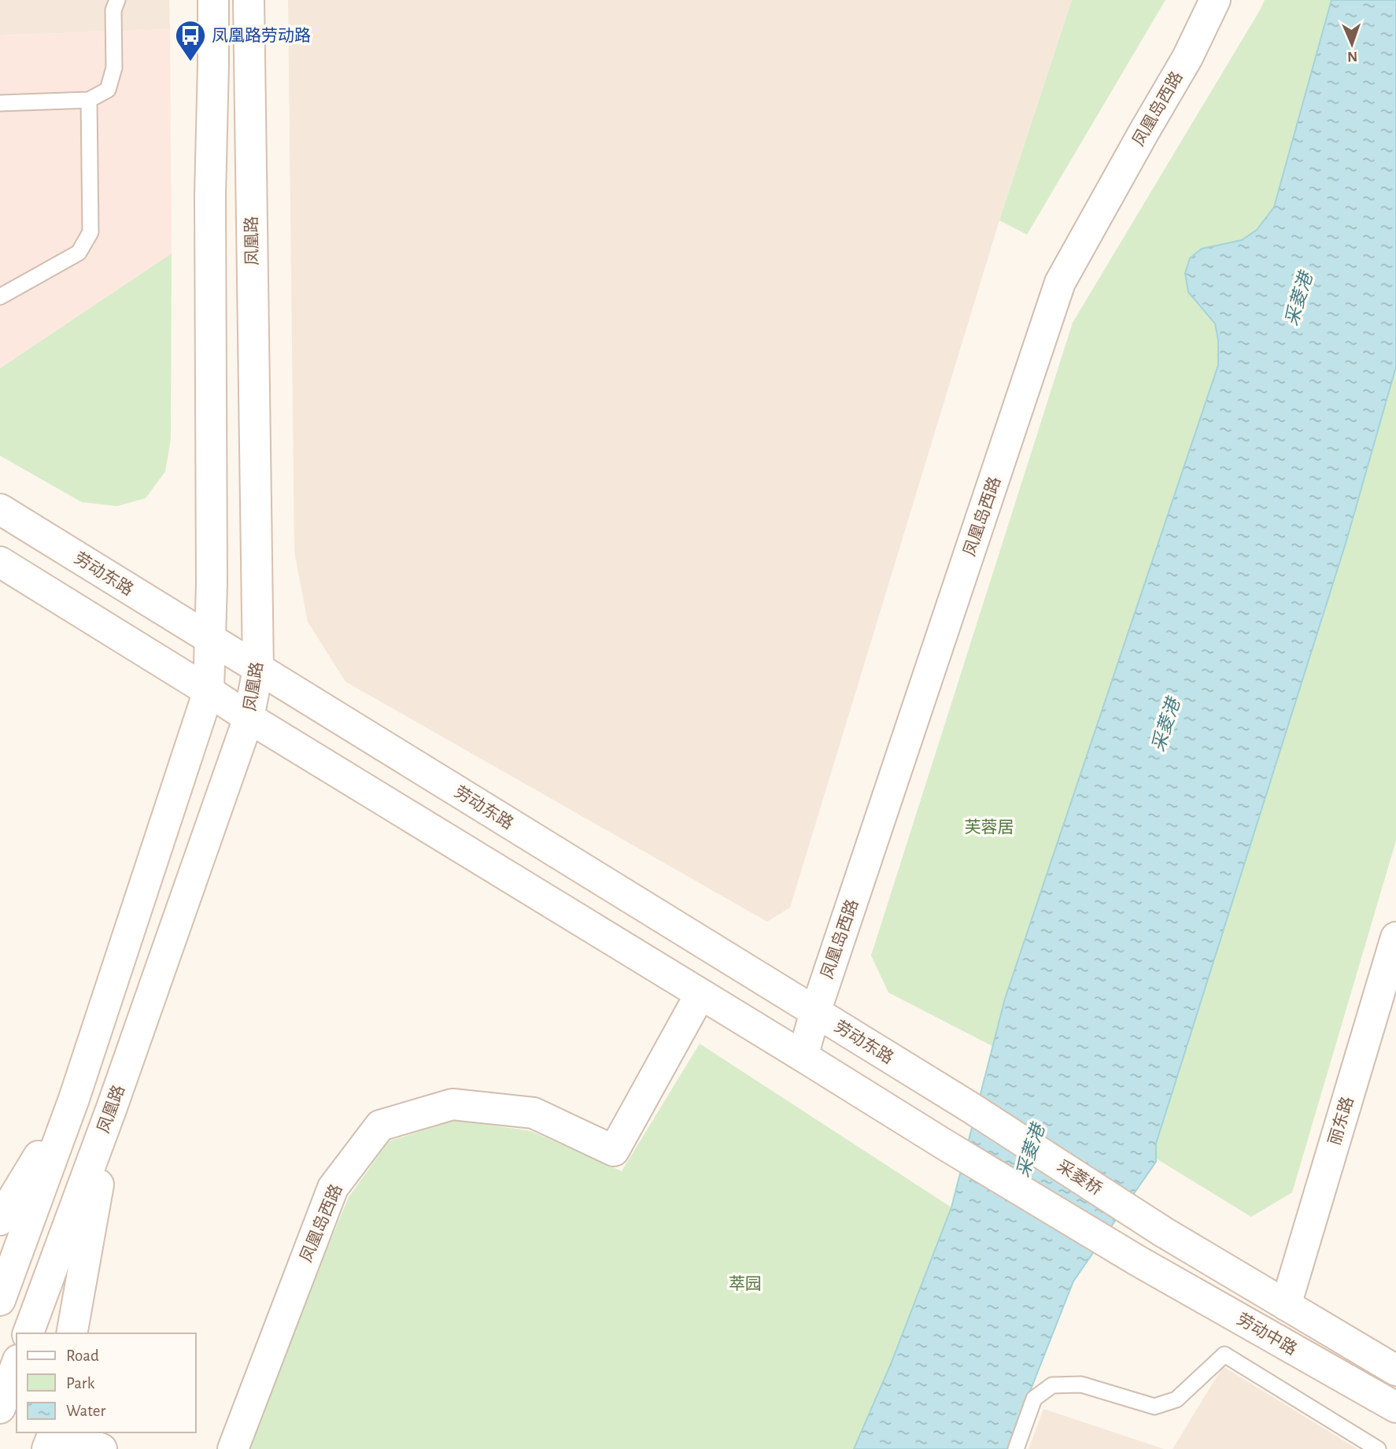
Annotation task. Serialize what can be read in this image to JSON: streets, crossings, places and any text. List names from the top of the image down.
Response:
{
  "streets": {
    "main road": [
      "凤凰岛西路",
      "凤凰路",
      "劳动东路",
      "丽东路",
      "采菱桥",
      "劳动中路"
    ]
  },
  "crossings": [
    ["凤凰岛西路", "劳动东路"],
    ["凤凰岛西路", "劳动中路"],
    ["凤凰路", "劳动东路"],
    ["劳动东路", "采菱桥"],
    ["丽东路", "劳动中路"],
    ["采菱桥", "劳动中路"]
  ],
  "water": ["采菱港"],
  "parks": ["芙蓉居", "萃园"],
  "places": {
    "bus stop": ["凤凰路劳动路"]
  },
  "legend": ["Road", "Park", "Water"],
  "north": "bottom"
}
